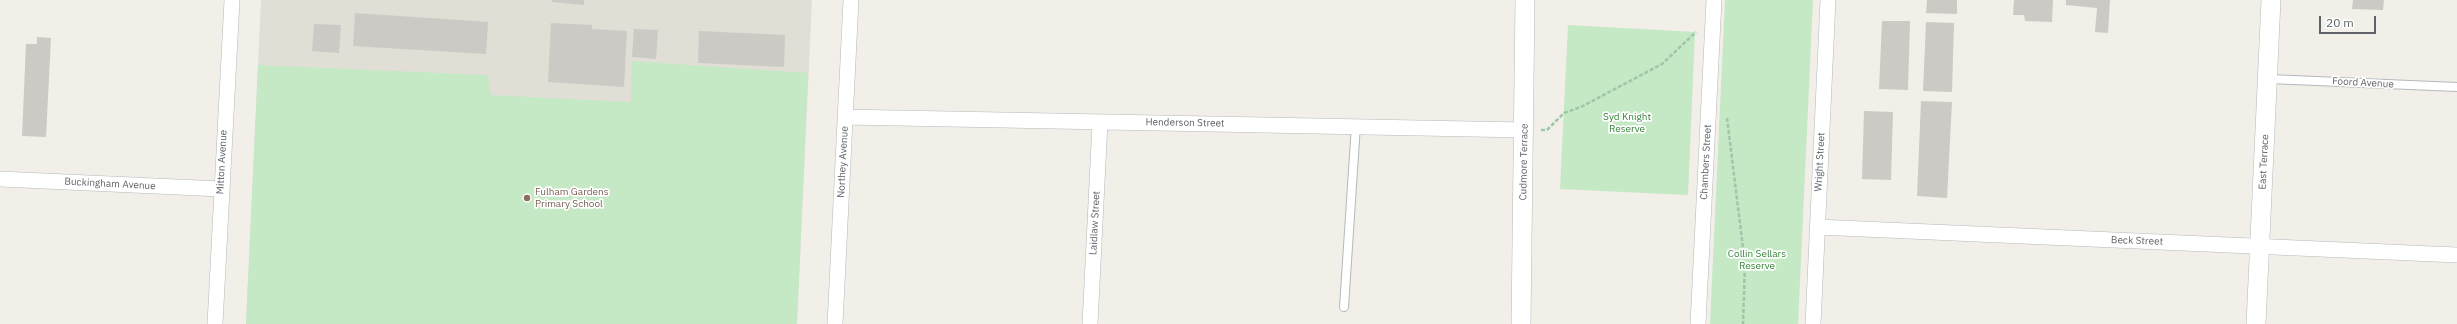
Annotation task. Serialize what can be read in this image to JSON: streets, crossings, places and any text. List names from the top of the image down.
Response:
{
  "streets": {
    "street": [
      "Henderson Street",
      "Mitton Avenue",
      "Northey Avenue",
      "Cudmore Terrace",
      "Chambers Street",
      "Wright Street",
      "East Terrace",
      "Buckingham Avenue",
      "Laidlaw Street",
      "Beck Street"
    ],
    "lane": ["Foord Avenue"]
  },
  "crossings": [
    ["Foord Avenue", "East Terrace"],
    ["Henderson Street", "Northey Avenue"],
    ["Henderson Street", "Cudmore Terrace"],
    ["Henderson Street", "Laidlaw Street"],
    ["Mitton Avenue", "Buckingham Avenue"],
    ["Wright Street", "Beck Street"],
    ["East Terrace", "Beck Street"]
  ],
  "parks": ["Syd Knight Reserve", "Collin Sellars Reserve"],
  "places": ["Fulham Gardens Primary School"],
  "scale_bar": "20 m"
}
